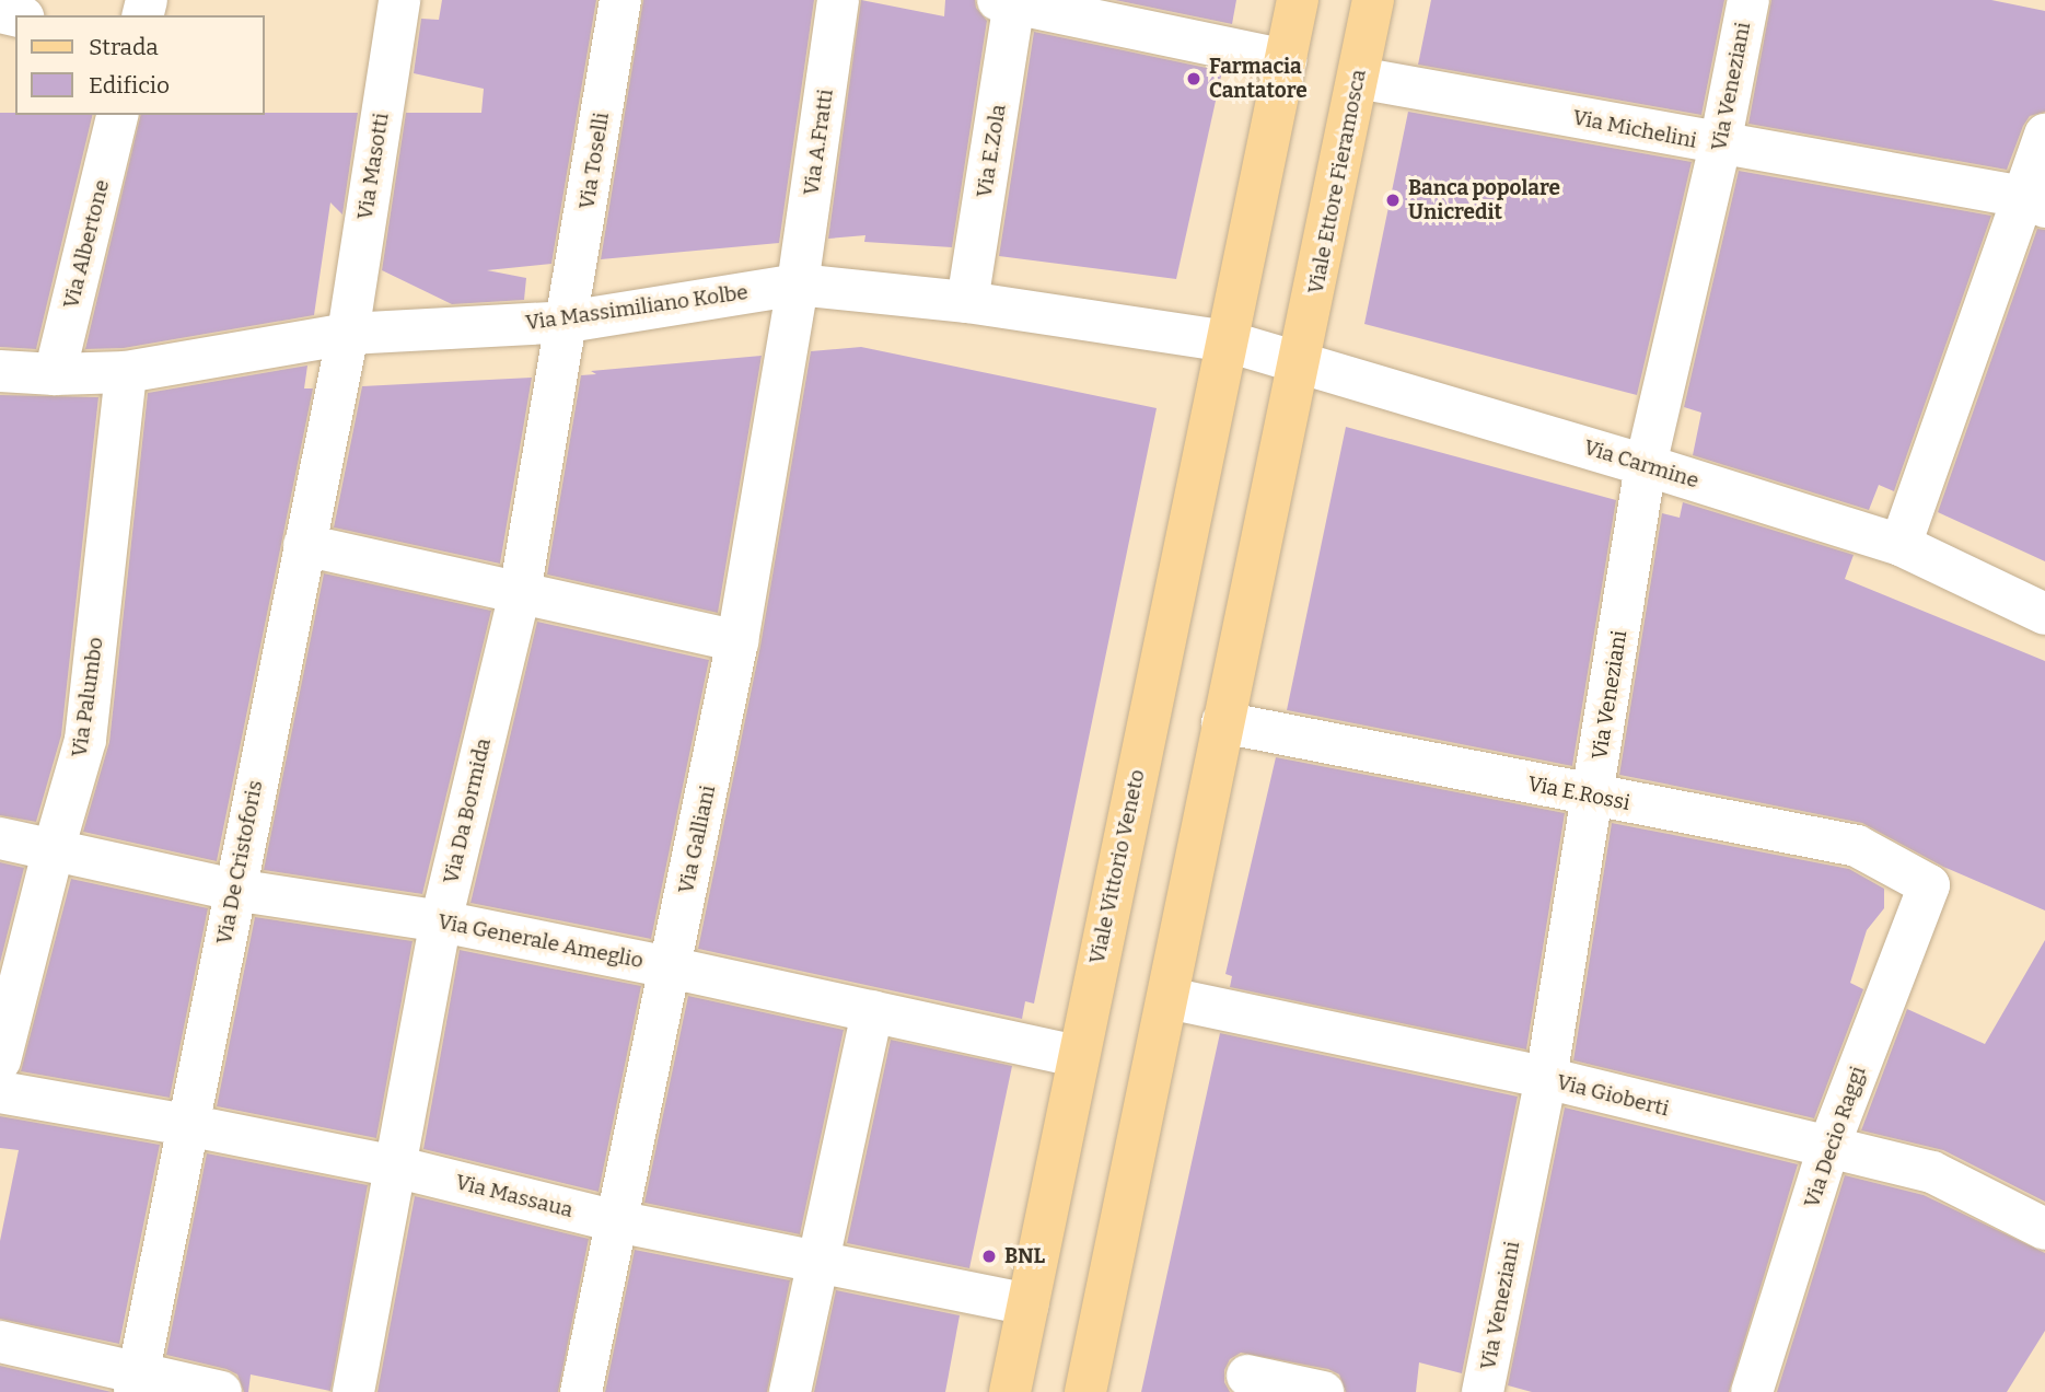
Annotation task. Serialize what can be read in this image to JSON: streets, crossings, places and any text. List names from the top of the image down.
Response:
{
  "streets": {
    "main road": ["Viale Ettore Fieramosca", "Viale Vittorio Veneto"],
    "street": [
      "Via Veneziani",
      "Via Michelini",
      "Via A.Fratti",
      "Via E.Zola",
      "Via Toselli",
      "Via Masotti",
      "Via Albertone",
      "Via Massimiliano Kolbe",
      "Via Carmine",
      "Via Palumbo",
      "Via E.Rossi",
      "Via Da Bormida",
      "Via Galliani",
      "Via De Cristoforis",
      "Via Generale Ameglio",
      "Via Gioberti",
      "Via Decio Raggi",
      "Via Massaua"
    ]
  },
  "crossings": [
    ["Via Veneziani", "Via Michelini"],
    ["Via Veneziani", "Via Carmine"],
    ["Via Veneziani", "Via E.Rossi"],
    ["Via Veneziani", "Via Gioberti"],
    ["Via Michelini", "Viale Ettore Fieramosca"],
    ["Via A.Fratti", "Via Massimiliano Kolbe"],
    ["Via A.Fratti", "Via Galliani"],
    ["Via E.Zola", "Via Massimiliano Kolbe"],
    ["Via Toselli", "Via Massimiliano Kolbe"],
    ["Via Toselli", "Via Da Bormida"],
    ["Via Masotti", "Via Massimiliano Kolbe"],
    ["Via Masotti", "Via De Cristoforis"],
    ["Viale Ettore Fieramosca", "Via Carmine"],
    ["Via Albertone", "Via Massimiliano Kolbe"],
    ["Via Massimiliano Kolbe", "Via Carmine"],
    ["Via Massimiliano Kolbe", "Via Palumbo"],
    ["Via Massimiliano Kolbe", "Via Da Bormida"],
    ["Via Massimiliano Kolbe", "Via Galliani"],
    ["Via Massimiliano Kolbe", "Via De Cristoforis"],
    ["Via Massimiliano Kolbe", "Viale Vittorio Veneto"],
    ["Via Carmine", "Viale Vittorio Veneto"],
    ["Via Palumbo", "Via Generale Ameglio"],
    ["Via E.Rossi", "Via Decio Raggi"],
    ["Via Da Bormida", "Via Generale Ameglio"],
    ["Via Da Bormida", "Via Massaua"],
    ["Via Galliani", "Via Generale Ameglio"],
    ["Via Galliani", "Via Massaua"],
    ["Via De Cristoforis", "Via Generale Ameglio"],
    ["Via De Cristoforis", "Via Massaua"],
    ["Viale Vittorio Veneto", "Via Generale Ameglio"],
    ["Viale Vittorio Veneto", "Via Massaua"],
    ["Via Gioberti", "Via Decio Raggi"]
  ],
  "places": ["Farmacia Cantatore", "Banca popolare Unicredit", "BNL"],
  "legend": ["Strada", "Edificio"]
}
